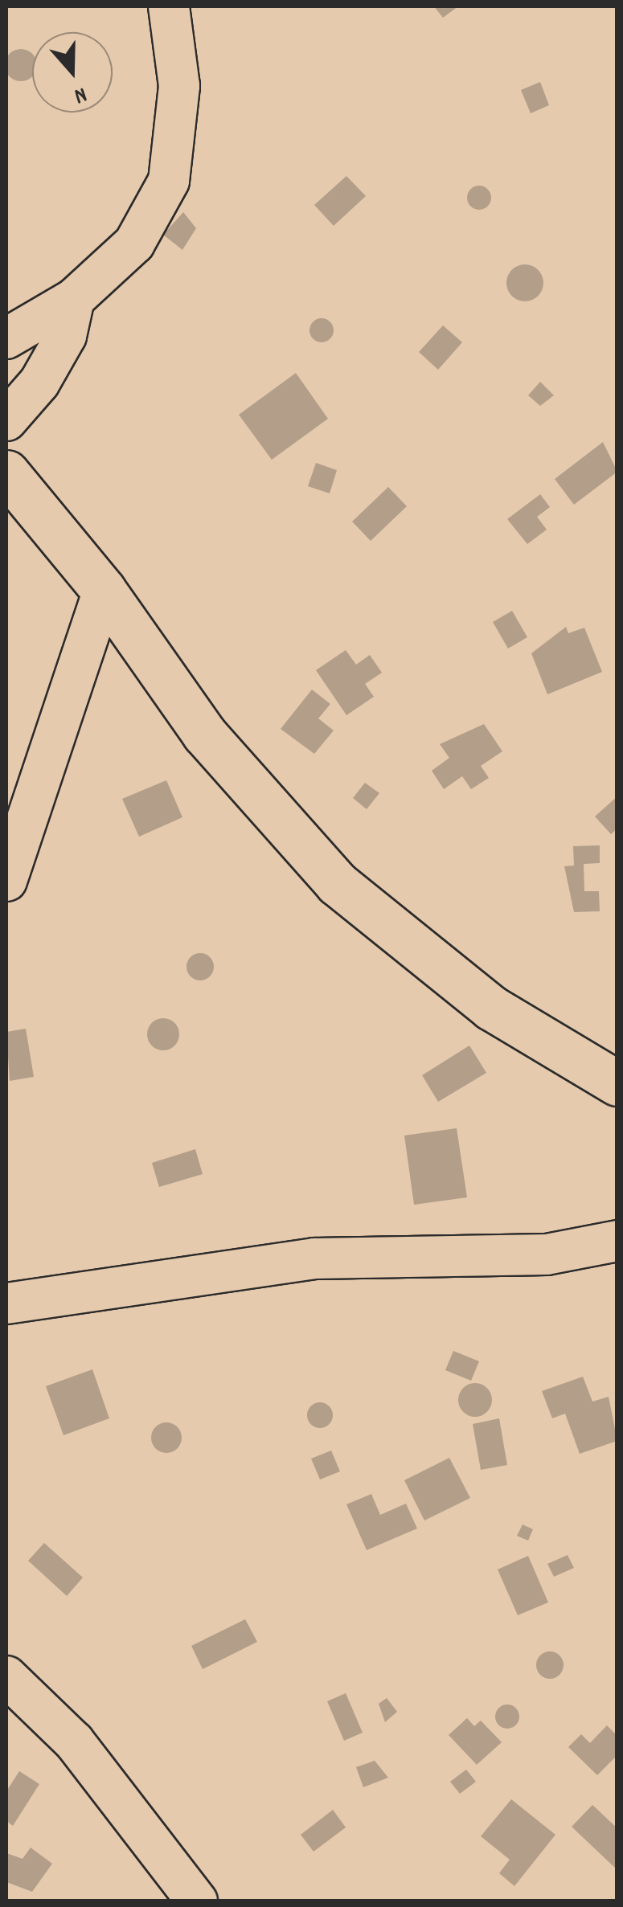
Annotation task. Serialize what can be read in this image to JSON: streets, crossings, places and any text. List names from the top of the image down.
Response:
{
  "north": "bottom"
}
